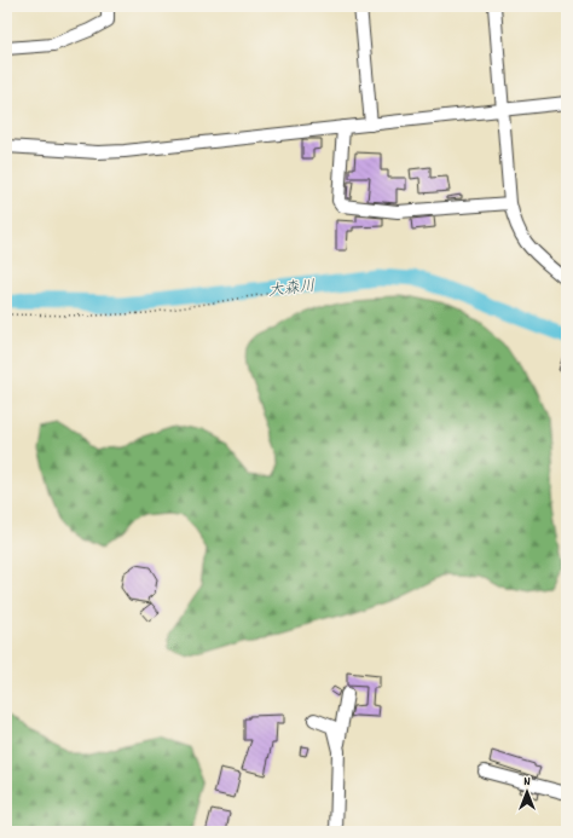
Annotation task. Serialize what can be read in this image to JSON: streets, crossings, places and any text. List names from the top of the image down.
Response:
{
  "water": ["大森川"],
  "north": "top"
}
